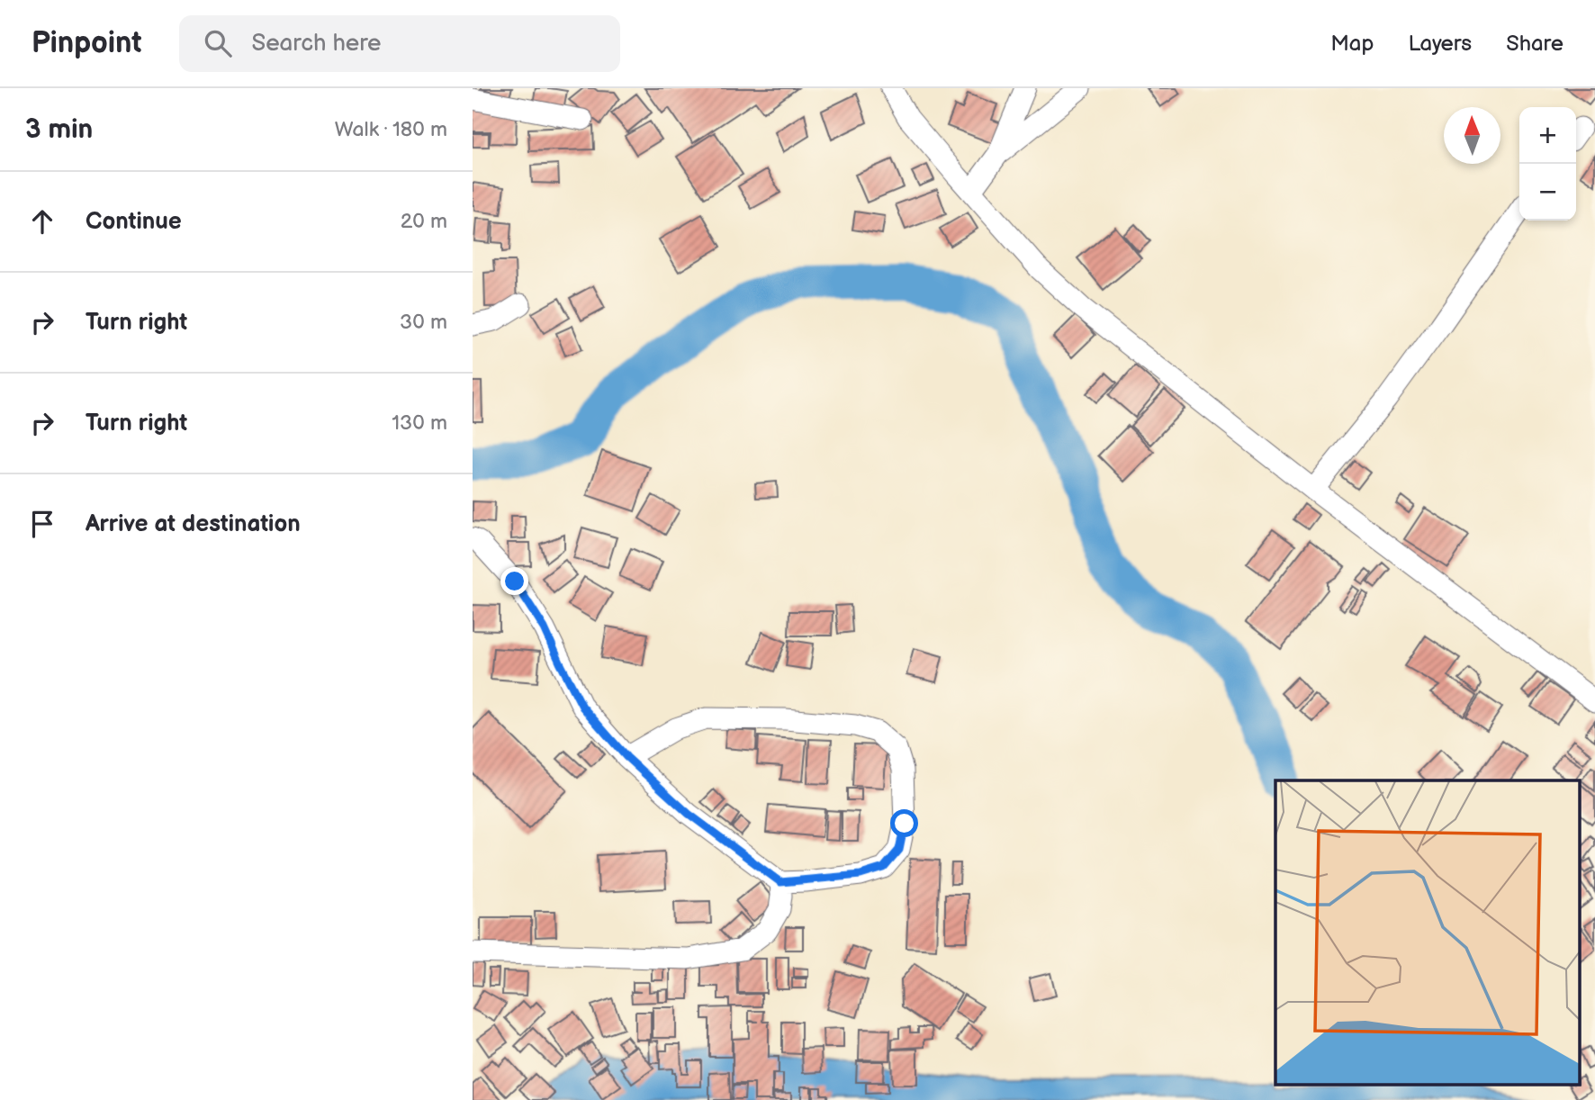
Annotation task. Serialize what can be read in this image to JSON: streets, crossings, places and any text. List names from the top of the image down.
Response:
{
  "north": "top",
  "page": {
    "header": "Pinpoint",
    "search": "Search here",
    "nav": ["Map", "Layers", "Share"],
    "heading": ["3 min", "Walk · 180 m"],
    "map_buttons": ["+", "−"],
    "list": [
      ["Continue", "20 m"],
      ["Turn right", "30 m"],
      ["Turn right", "130 m"],
      "Arrive at destination"
    ]
  }
}
